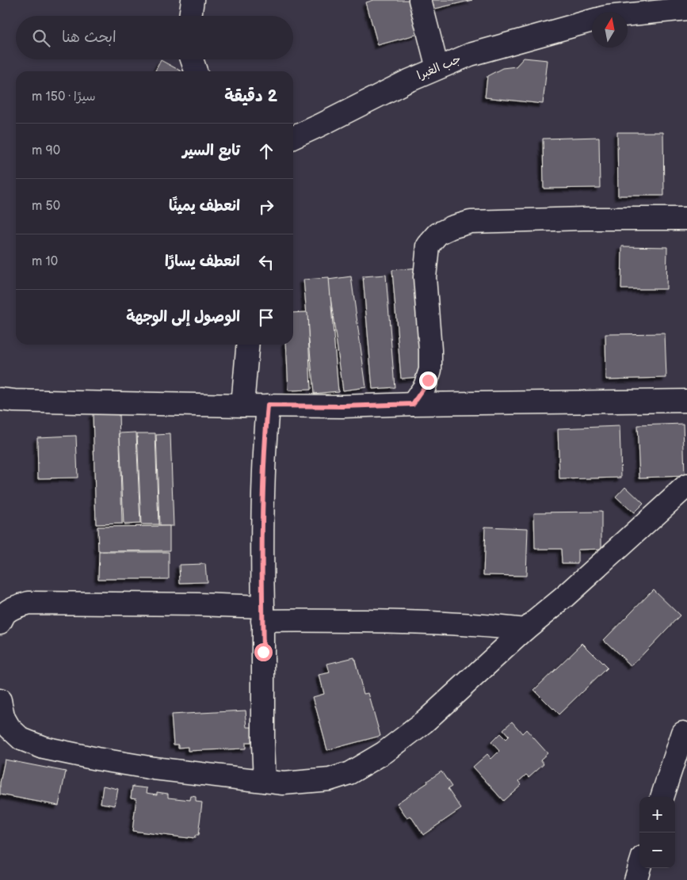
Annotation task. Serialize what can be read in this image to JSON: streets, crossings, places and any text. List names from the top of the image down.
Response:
{
  "streets": {
    "street": ["جب الغبرا"]
  },
  "north": "top",
  "page": {
    "search": "ابحث هنا",
    "heading": ["2 دقيقة", "سيرًا · 150 m"],
    "list": [
      ["تابع السير", "90 m"],
      ["انعطف يمينًا", "50 m"],
      ["انعطف يسارًا", "10 m"],
      "الوصول إلى الوجهة"
    ],
    "map_buttons": ["+", "−"]
  }
}
